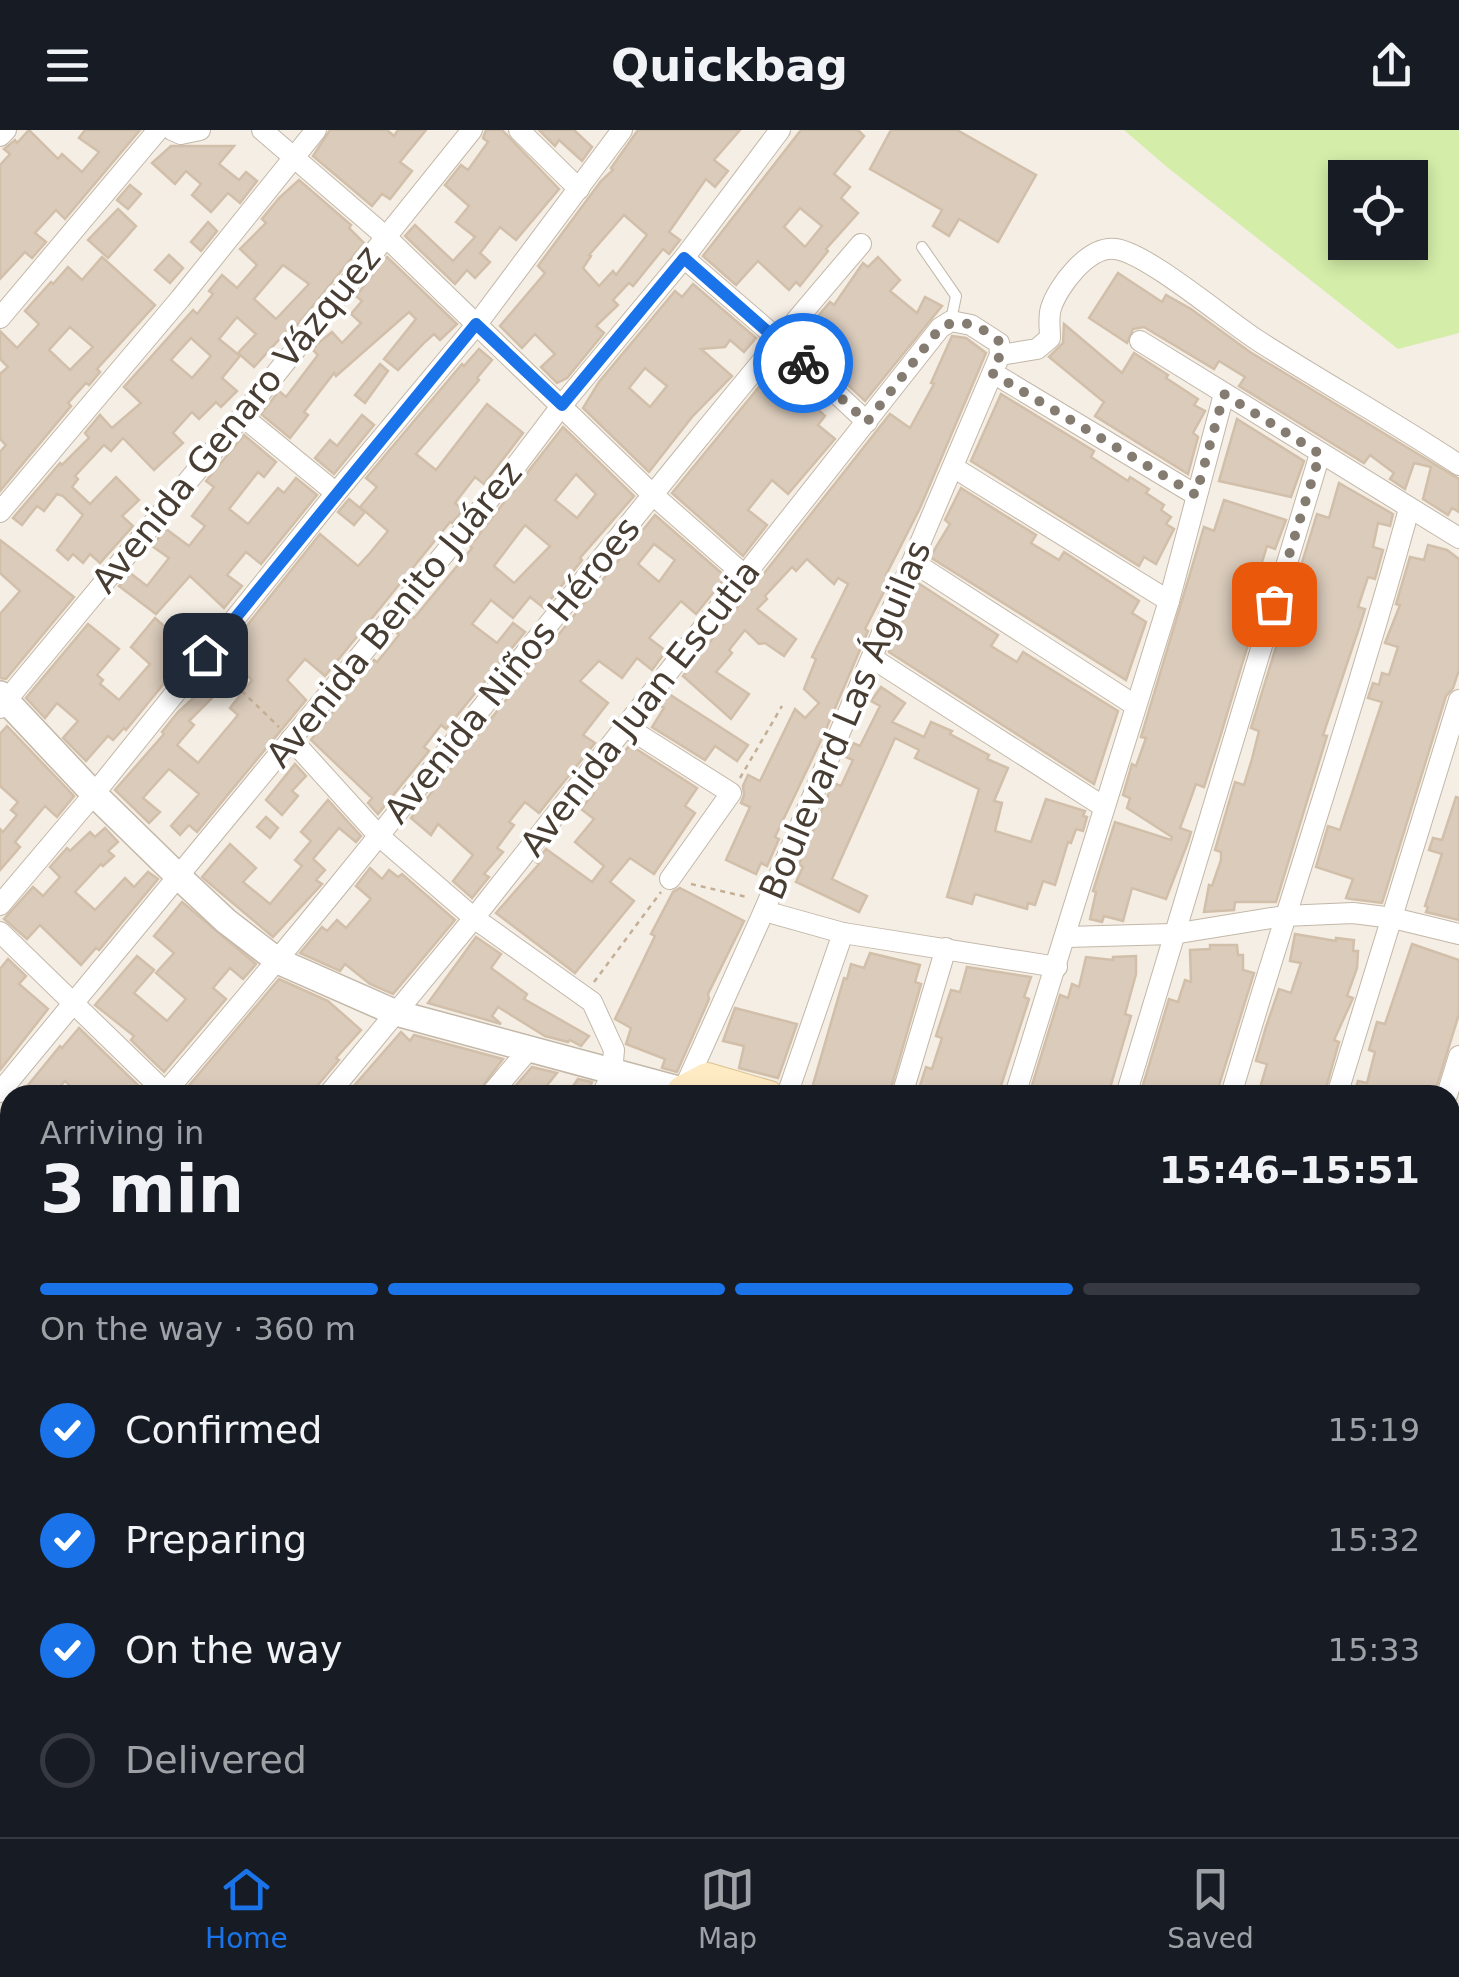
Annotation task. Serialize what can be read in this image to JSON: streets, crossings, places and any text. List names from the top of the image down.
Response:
{
  "streets": {
    "street": [
      "Avenida Genaro Vázquez",
      "Avenida Benito Juárez",
      "Avenida Niños Héroes",
      "Avenida Juan Escutia",
      "Boulevard Las Águilas"
    ]
  },
  "page": {
    "header": "Quickbag",
    "heading": ["3 min", "Arriving in", "15:46–15:51"],
    "bar": "On the way · 360 m",
    "list": [
      ["Confirmed", "15:19"],
      ["Preparing", "15:32"],
      ["On the way", "15:33"],
      "Delivered"
    ],
    "tabs": ["Home", "Map", "Saved"]
  }
}
